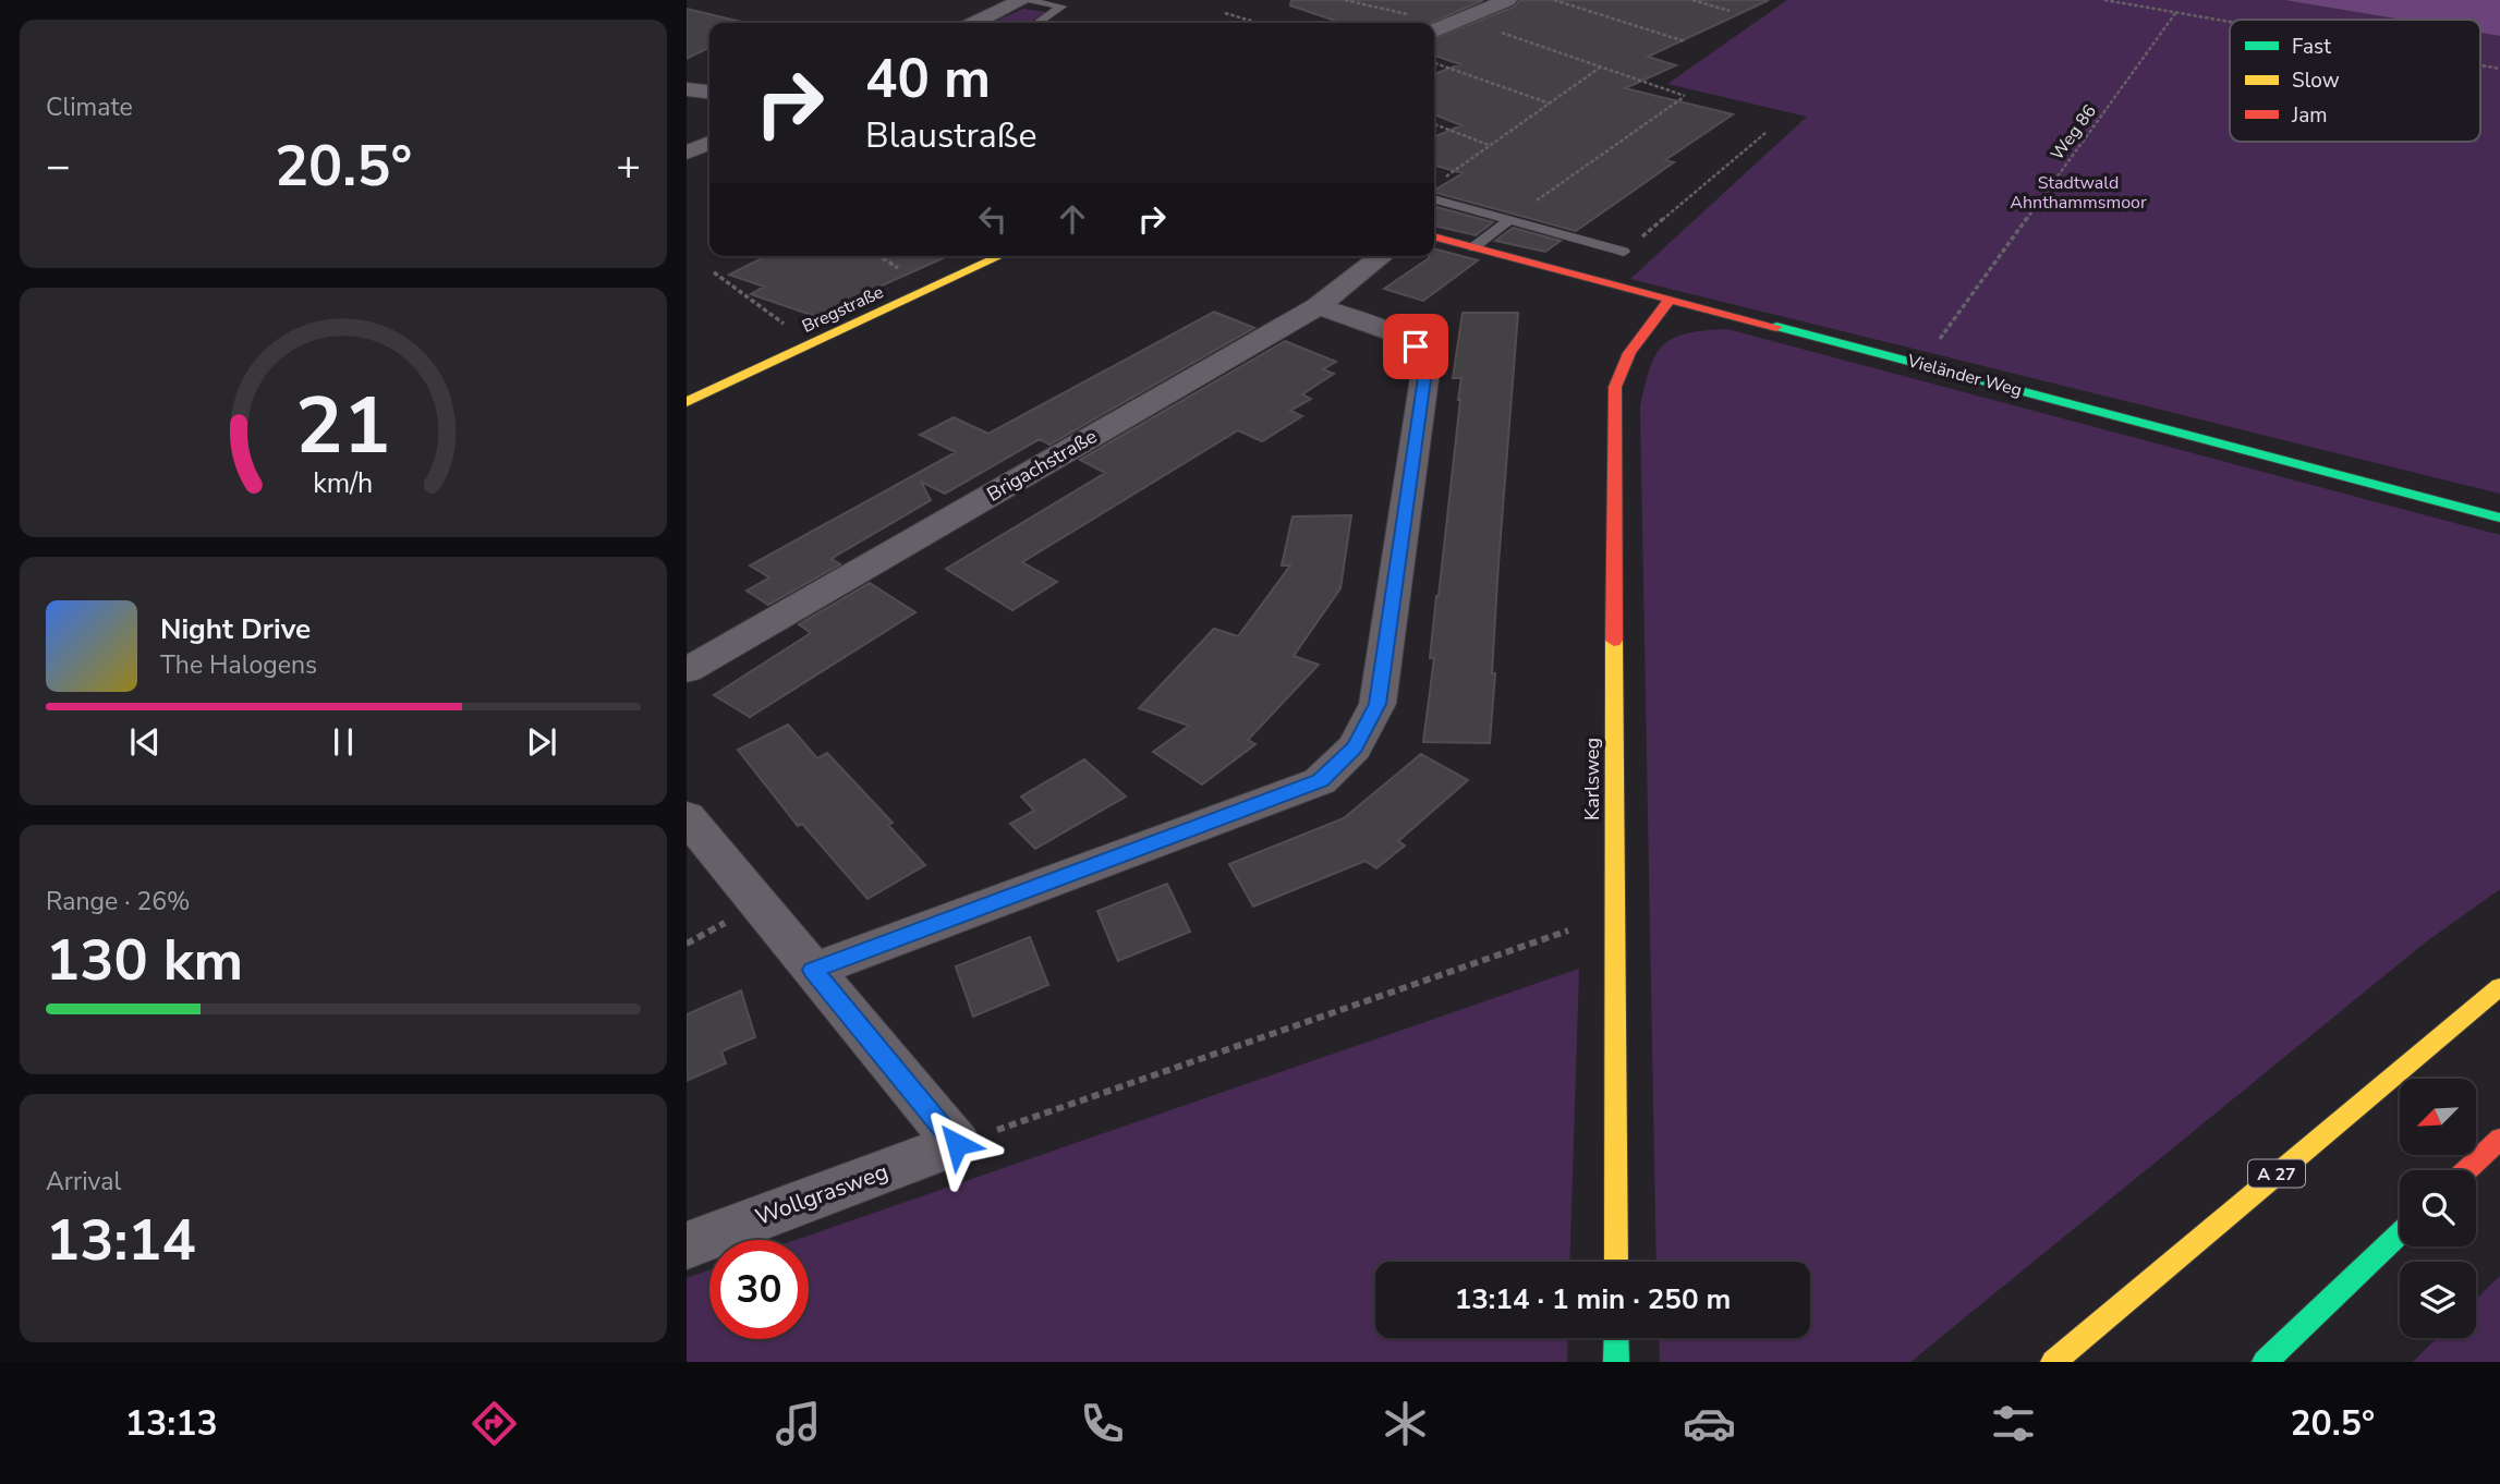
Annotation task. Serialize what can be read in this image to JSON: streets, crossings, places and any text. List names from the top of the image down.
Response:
{
  "streets": {
    "main road": [
      "Bregstraße",
      "Vieländer Weg",
      "Karlsweg",
      "A 27"
    ],
    "street": ["Brigachstraße", "Wollgrasweg"],
    "path": ["Weg 86"]
  },
  "crossings": [
    ["Weg 86", "Vieländer Weg"],
    ["Vieländer Weg", "Karlsweg"]
  ],
  "parks": ["Stadtwald Ahnthammsmoor"],
  "legend": ["Fast", "Slow", "Jam"],
  "north": "bottom left",
  "page": {
    "tile": [
      "Climate",
      ["Range · 26%", "130 km"],
      ["Arrival", "13:14"]
    ],
    "turn": ["40 m", "Blaustraße"],
    "heat": ["−", "20.5°", "+"],
    "song": ["Night Drive", "The Halogens"],
    "limit": "30",
    "trip": "13:14 · 1 min · 250 m",
    "tabs": ["13:13", "20.5°"],
    "gauge": ["21", "km/h"]
  }
}
